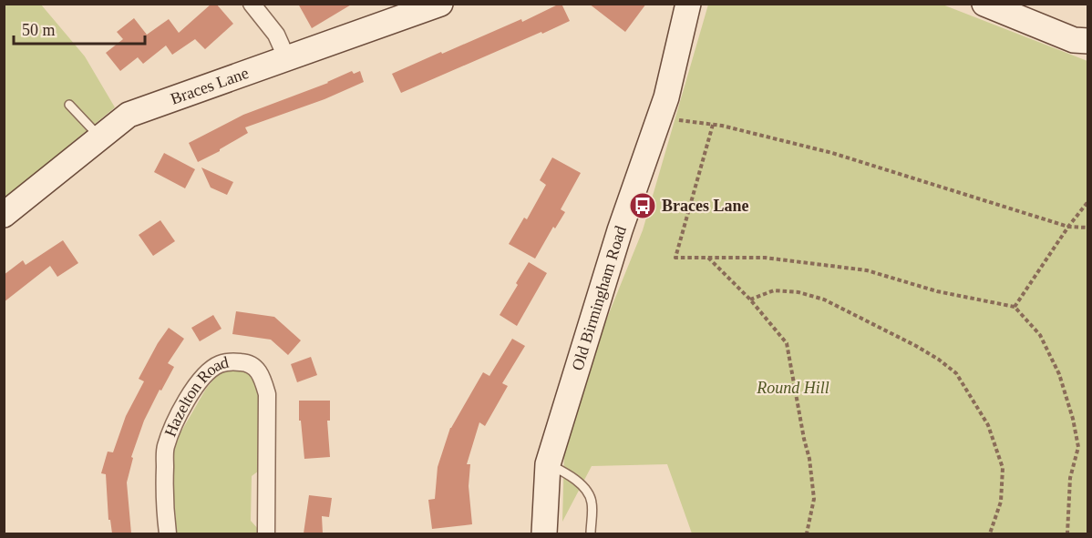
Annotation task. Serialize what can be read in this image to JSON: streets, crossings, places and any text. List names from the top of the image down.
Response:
{
  "streets": {
    "street": ["Braces Lane", "Old Birmingham Road", "Hazelton Road"]
  },
  "parks": ["Round Hill"],
  "places": {
    "bus stop": ["Braces Lane"]
  },
  "scale_bar": "50 m"
}
